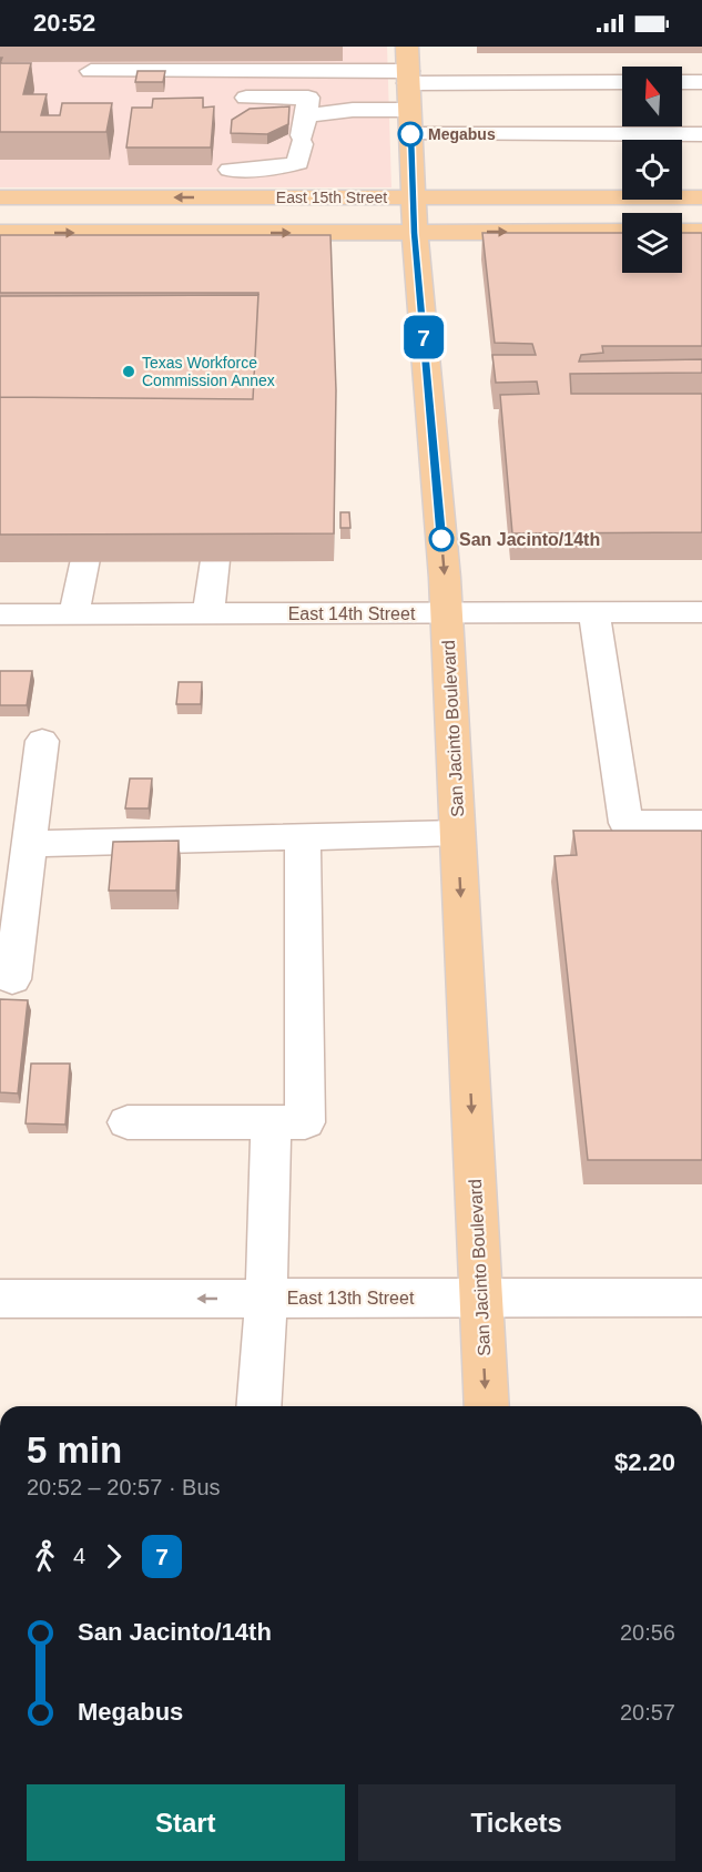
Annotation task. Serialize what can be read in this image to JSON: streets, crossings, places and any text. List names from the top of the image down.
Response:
{
  "streets": {
    "main road": ["East 15th Street", "San Jacinto Boulevard"],
    "street": ["East 14th Street", "East 13th Street"]
  },
  "crossings": [
    ["East 15th Street", "San Jacinto Boulevard"],
    ["East 14th Street", "San Jacinto Boulevard"],
    ["San Jacinto Boulevard", "East 13th Street"]
  ],
  "one_way": ["San Jacinto Boulevard"],
  "places": ["Megabus", "Texas Workforce Commission Annex", "San Jacinto/14th"],
  "lines": ["bus line 7"],
  "north": "top",
  "page": {
    "status": "20:52",
    "on_map": "7",
    "heading": ["5 min", "20:52 – 20:57 · Bus", "$2.20"],
    "legs": ["4", "7"],
    "list": [
      {
        "name": "San Jacinto/14th",
        "value": "20:56"
      },
      {
        "name": "Megabus",
        "value": "20:57"
      }
    ],
    "buttons": ["Start", "Tickets"]
  }
}
